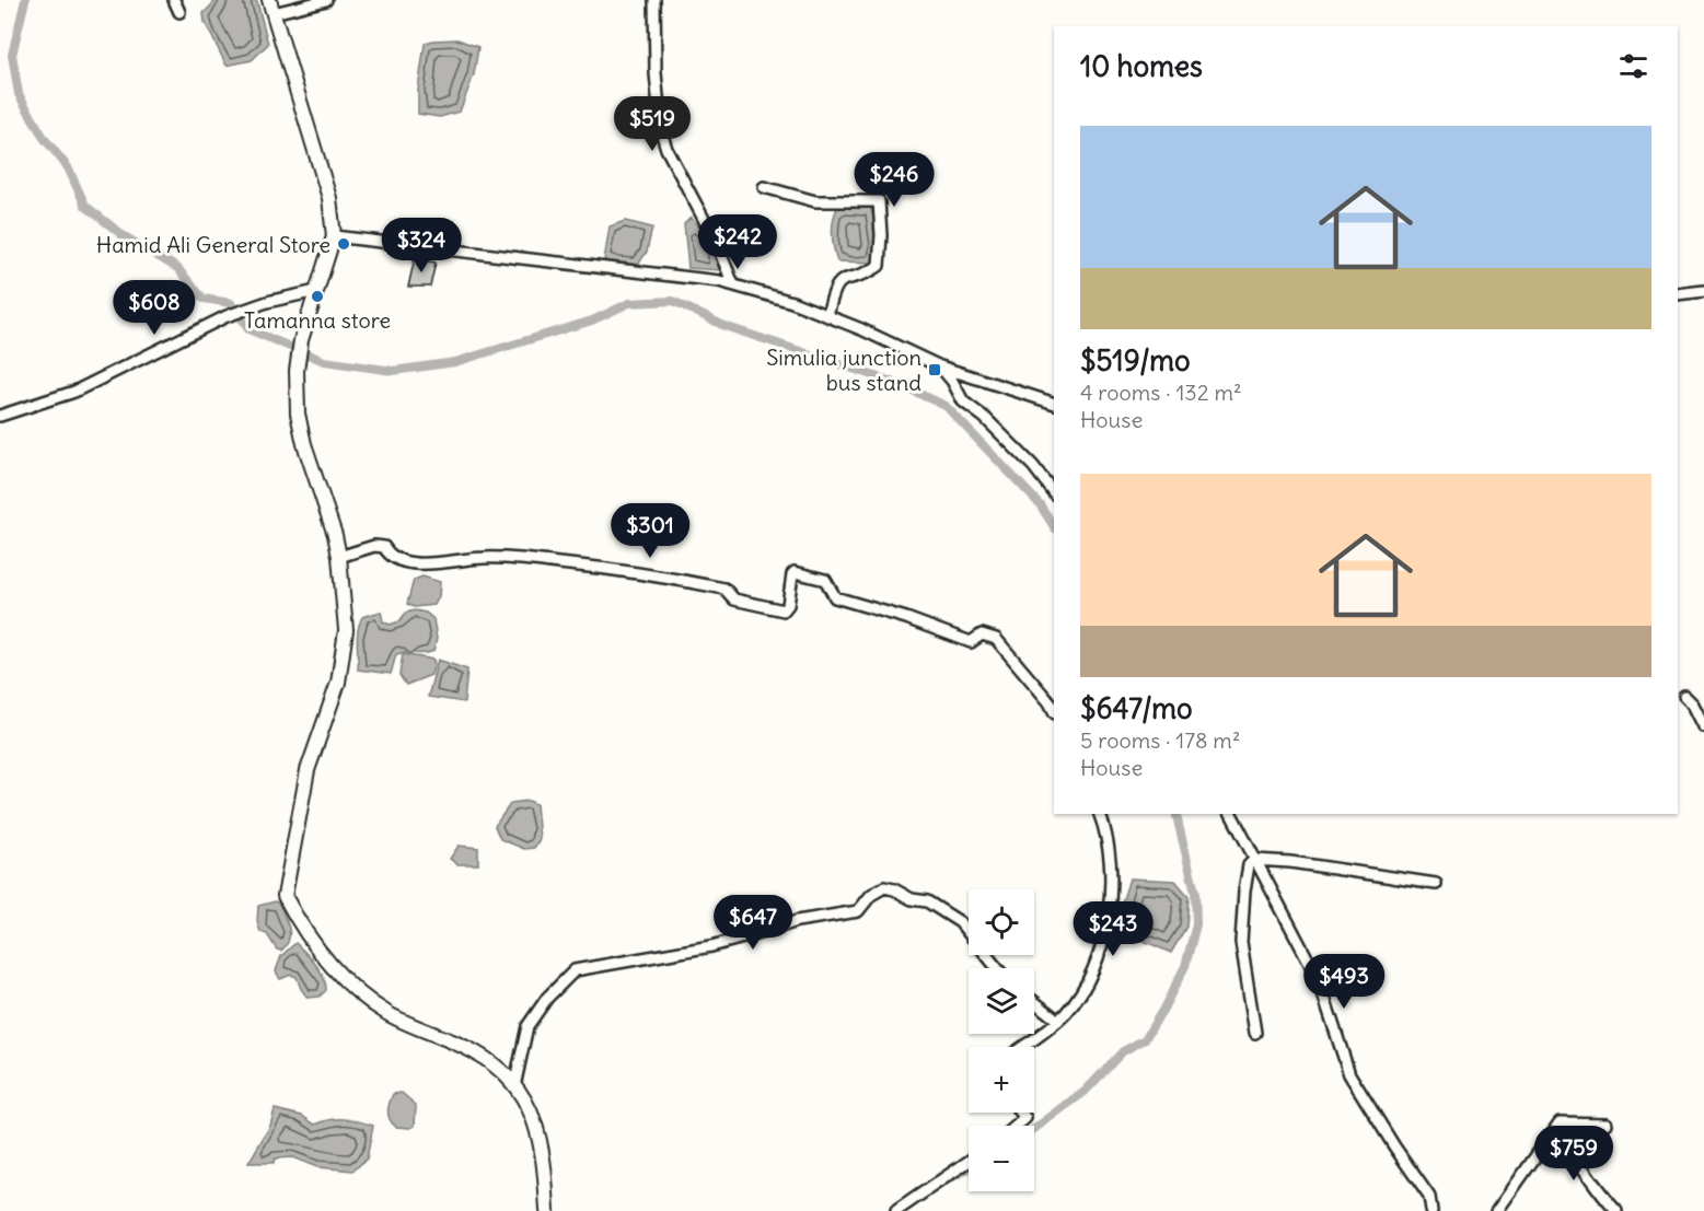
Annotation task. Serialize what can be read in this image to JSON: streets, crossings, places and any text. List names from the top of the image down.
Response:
{
  "places": {
    "other": ["Hamid Ali General Store", "Tamanna store"],
    "transit": ["Simulia junction bus stand"]
  },
  "page": {
    "heading": "10 homes",
    "price": [
      "$519",
      "$246",
      "$242",
      "$324",
      "$608",
      "$301",
      "$647",
      "$243",
      "$493",
      "$759"
    ],
    "list": [
      {
        "name": "$519/mo",
        "note": "4 rooms · 132 m² · House"
      },
      {
        "name": "$647/mo",
        "note": "5 rooms · 178 m² · House"
      }
    ],
    "map_buttons": ["+", "−"]
  }
}
